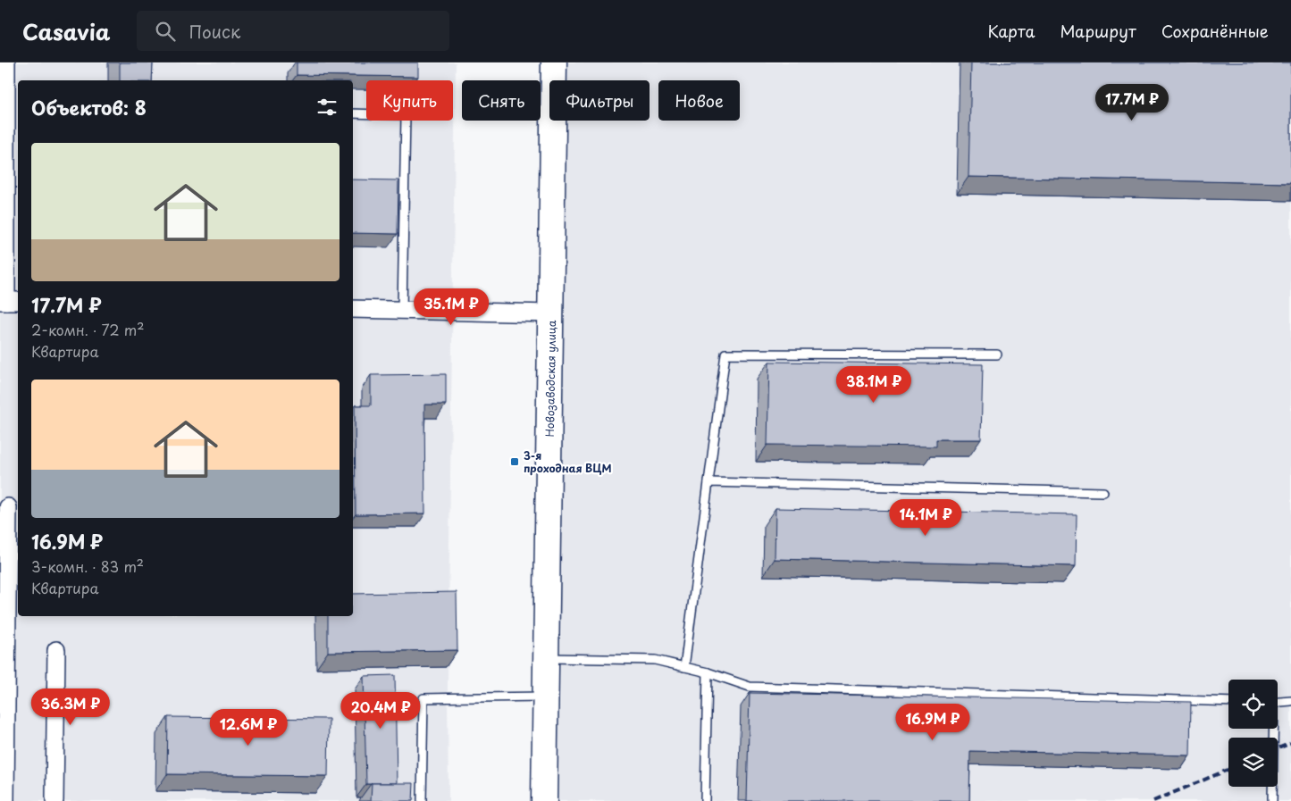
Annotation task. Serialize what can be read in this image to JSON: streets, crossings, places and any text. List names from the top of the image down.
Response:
{
  "streets": {
    "main road": ["Новозаводская улица"]
  },
  "places": {
    "transit": ["3-я проходная ВЦМ"]
  },
  "page": {
    "header": "Casavia",
    "search": "Поиск",
    "nav": ["Карта", "Маршрут", "Сохранённые"],
    "chip": [
      "Купить",
      "Снять",
      "Фильтры",
      "Новое"
    ],
    "heading": "Объектов: 8",
    "price": [
      "17.7M ₽",
      "35.1M ₽",
      "38.1M ₽",
      "14.1M ₽",
      "36.3M ₽",
      "20.4M ₽",
      "16.9M ₽",
      "12.6M ₽"
    ],
    "list": [
      {
        "name": "17.7M ₽",
        "note": "2-комн. · 72 m² · Квартира"
      },
      {
        "name": "16.9M ₽",
        "note": "3-комн. · 83 m² · Квартира"
      }
    ]
  }
}
